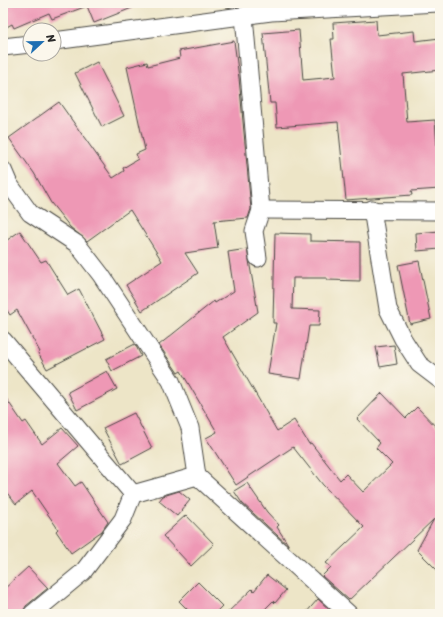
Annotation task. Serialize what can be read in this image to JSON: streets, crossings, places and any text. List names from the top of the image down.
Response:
{
  "north": "right"
}
